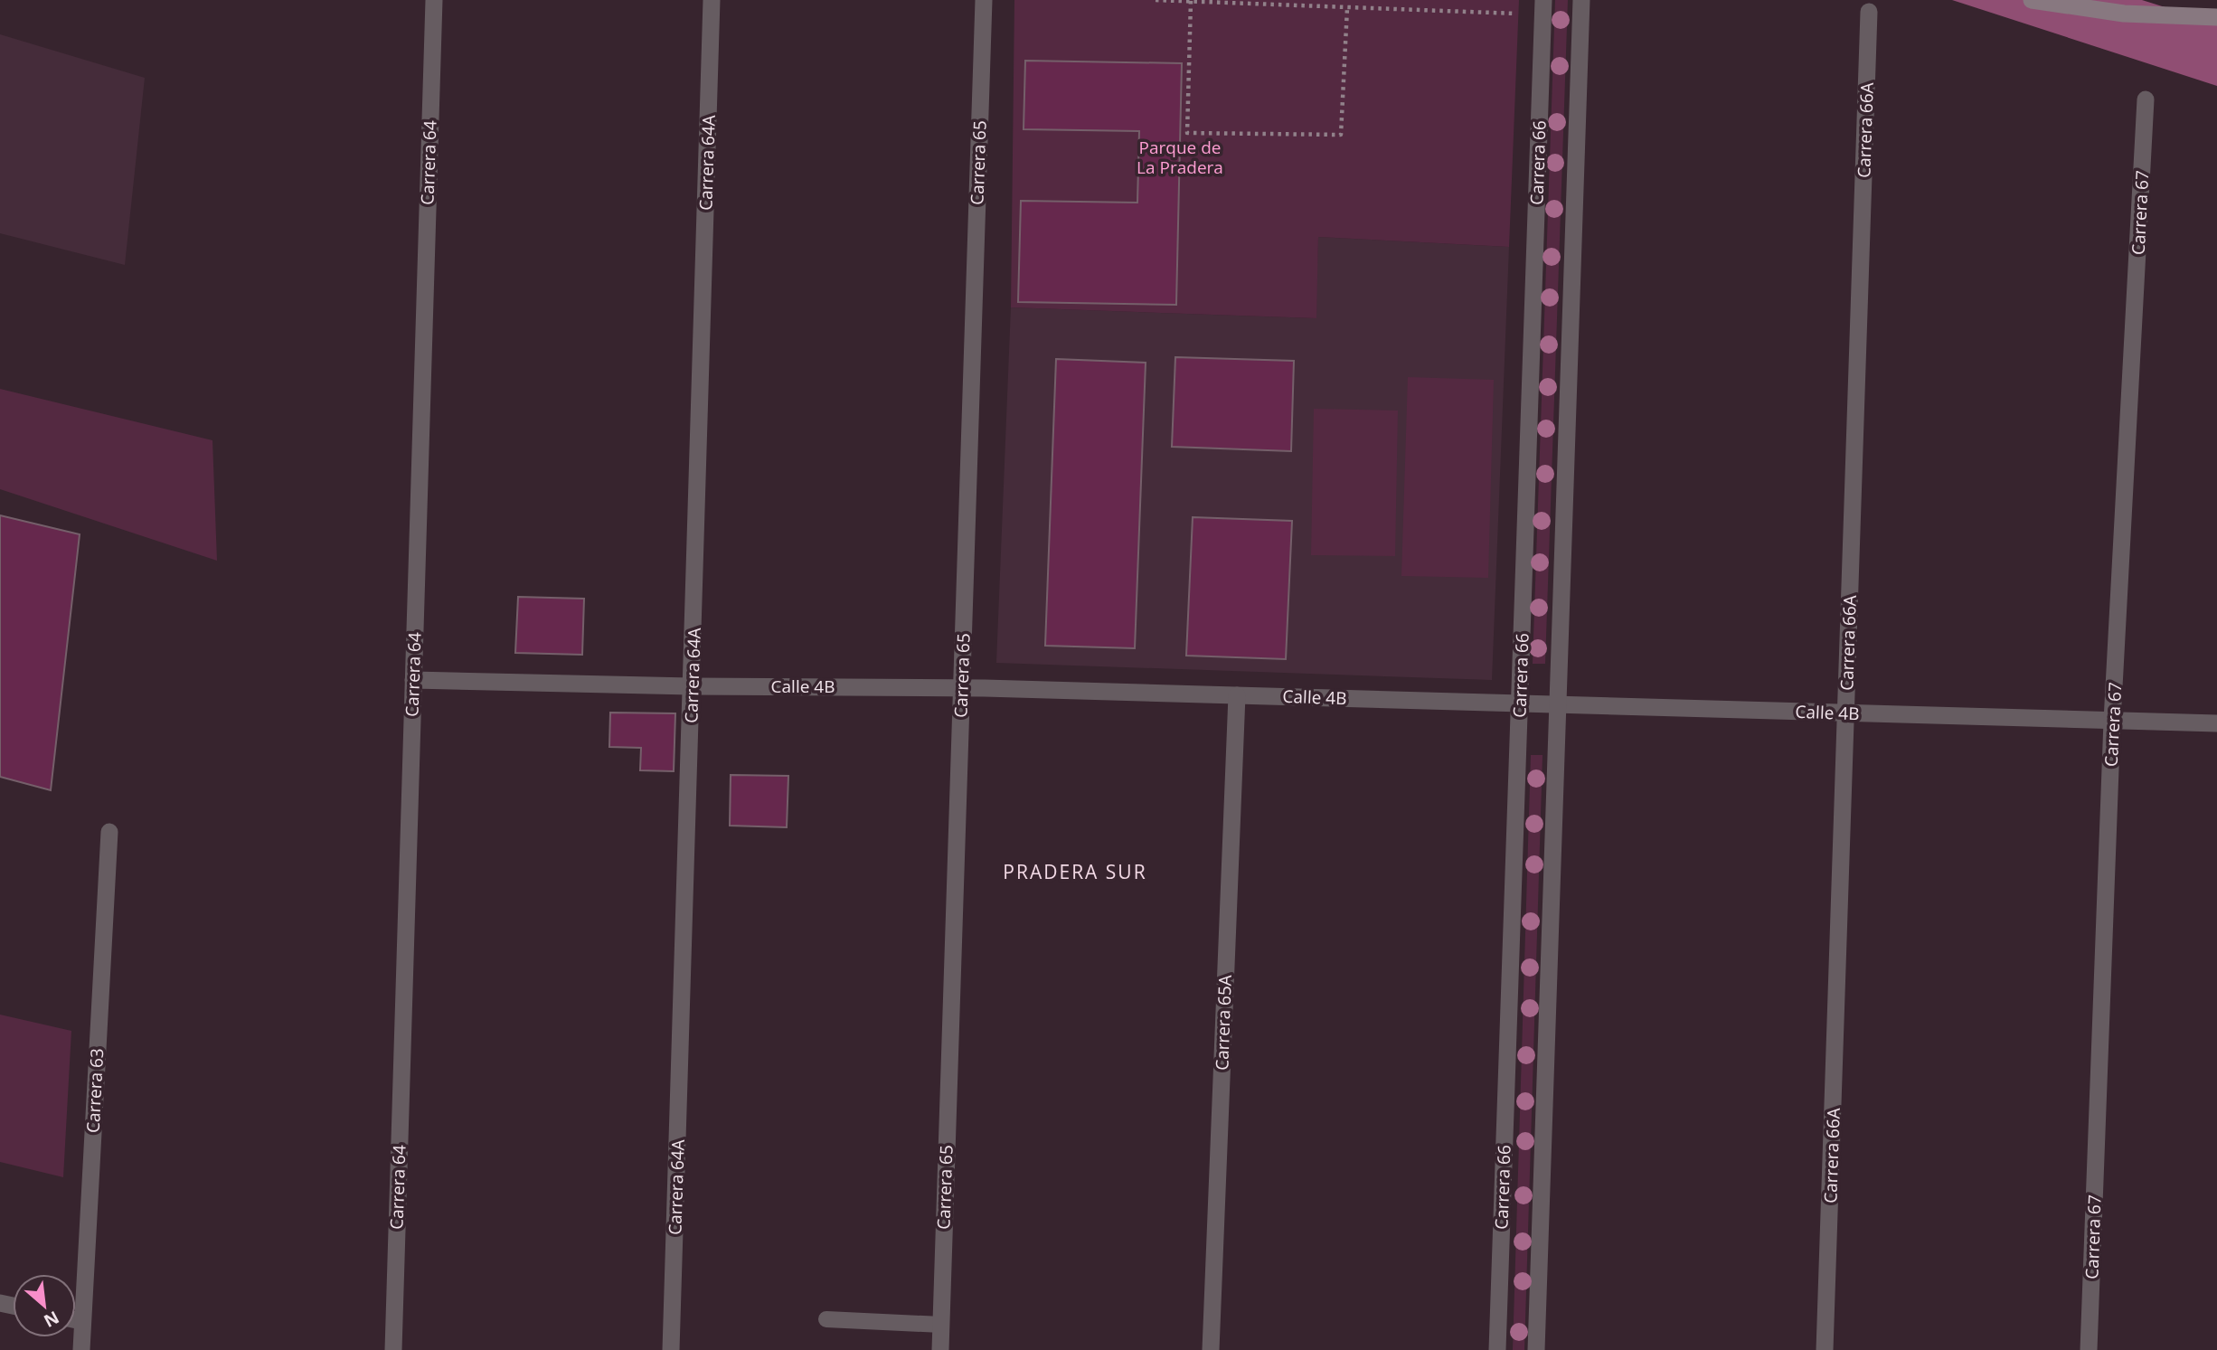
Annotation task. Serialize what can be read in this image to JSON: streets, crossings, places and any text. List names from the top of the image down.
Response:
{
  "streets": {
    "street": [
      "Carrera 66A",
      "Carrera 64",
      "Carrera 64A",
      "Carrera 65",
      "Carrera 66",
      "Carrera 67",
      "Calle 4B",
      "Carrera 65A",
      "Carrera 63"
    ]
  },
  "crossings": [
    ["Carrera 66A", "Calle 4B"],
    ["Carrera 64", "Calle 4B"],
    ["Carrera 64A", "Calle 4B"],
    ["Carrera 65", "Calle 4B"],
    ["Carrera 66", "Calle 4B"],
    ["Carrera 67", "Calle 4B"],
    ["Calle 4B", "Carrera 65A"]
  ],
  "districts": ["PRADERA SUR"],
  "parks": ["Parque de La Pradera"],
  "north": "bottom right"
}
